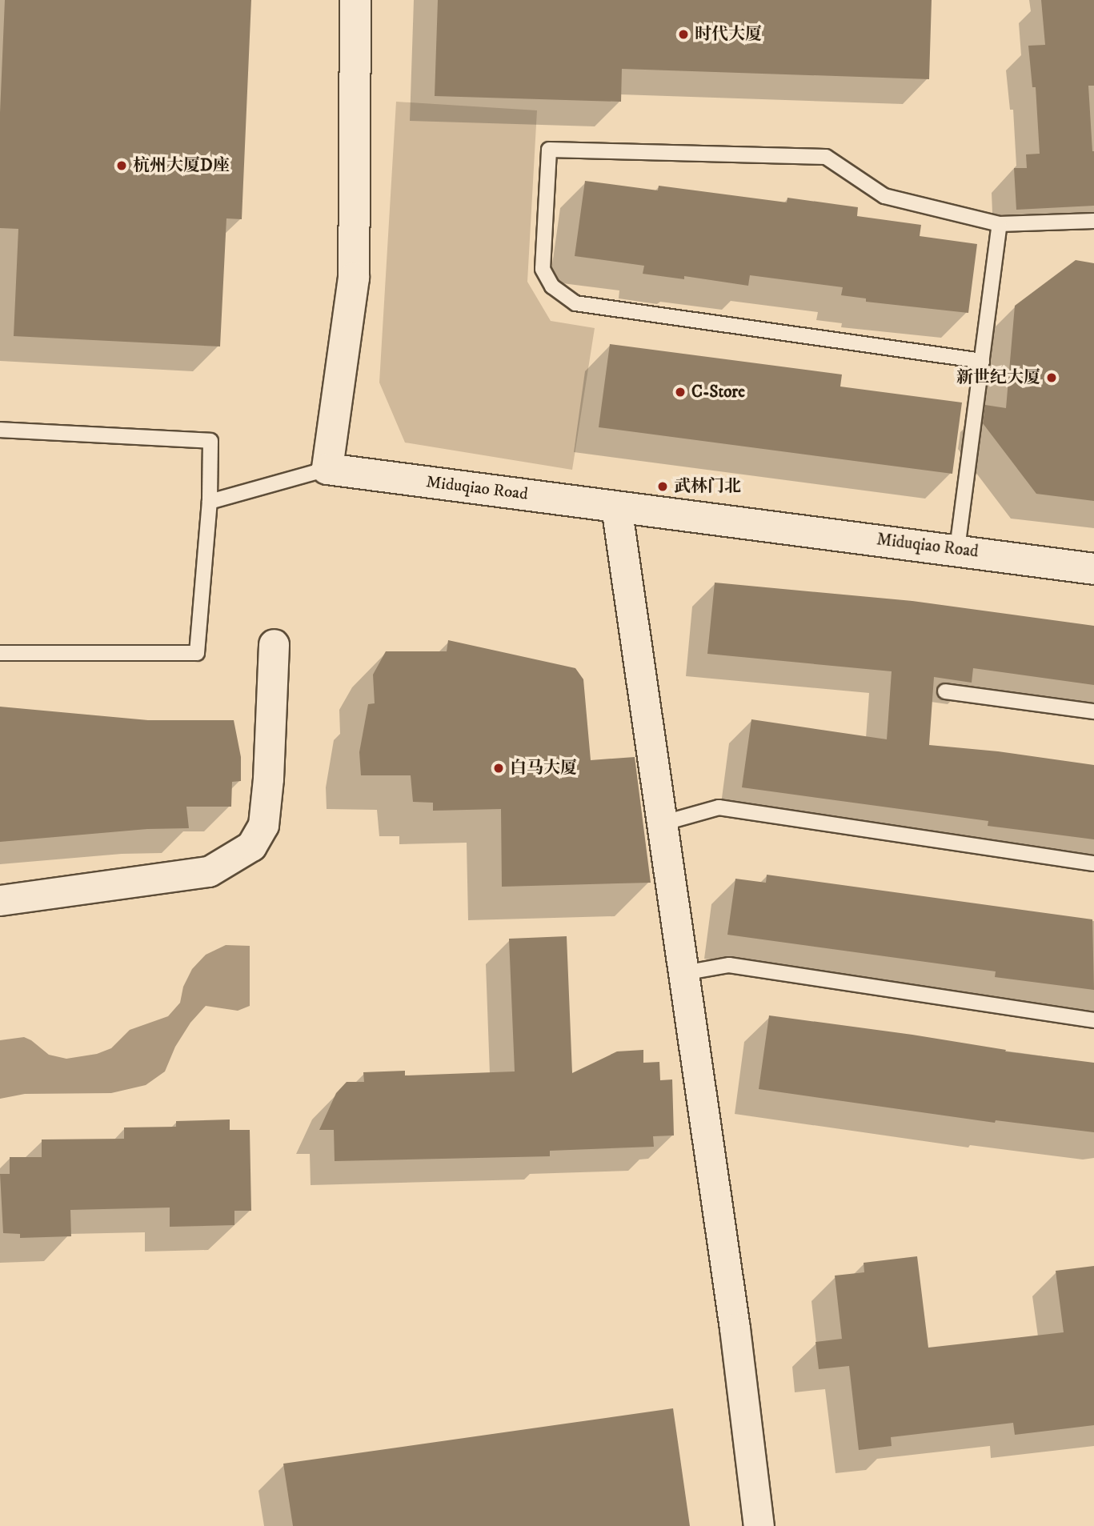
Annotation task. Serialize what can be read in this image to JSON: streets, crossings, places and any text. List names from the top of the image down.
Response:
{
  "streets": {
    "street": ["Miduqiao Road"]
  },
  "places": [
    "时代大厦",
    "杭州大厦D座",
    "新世纪大厦",
    "C-Store",
    "武林门北",
    "白马大厦"
  ]
}
